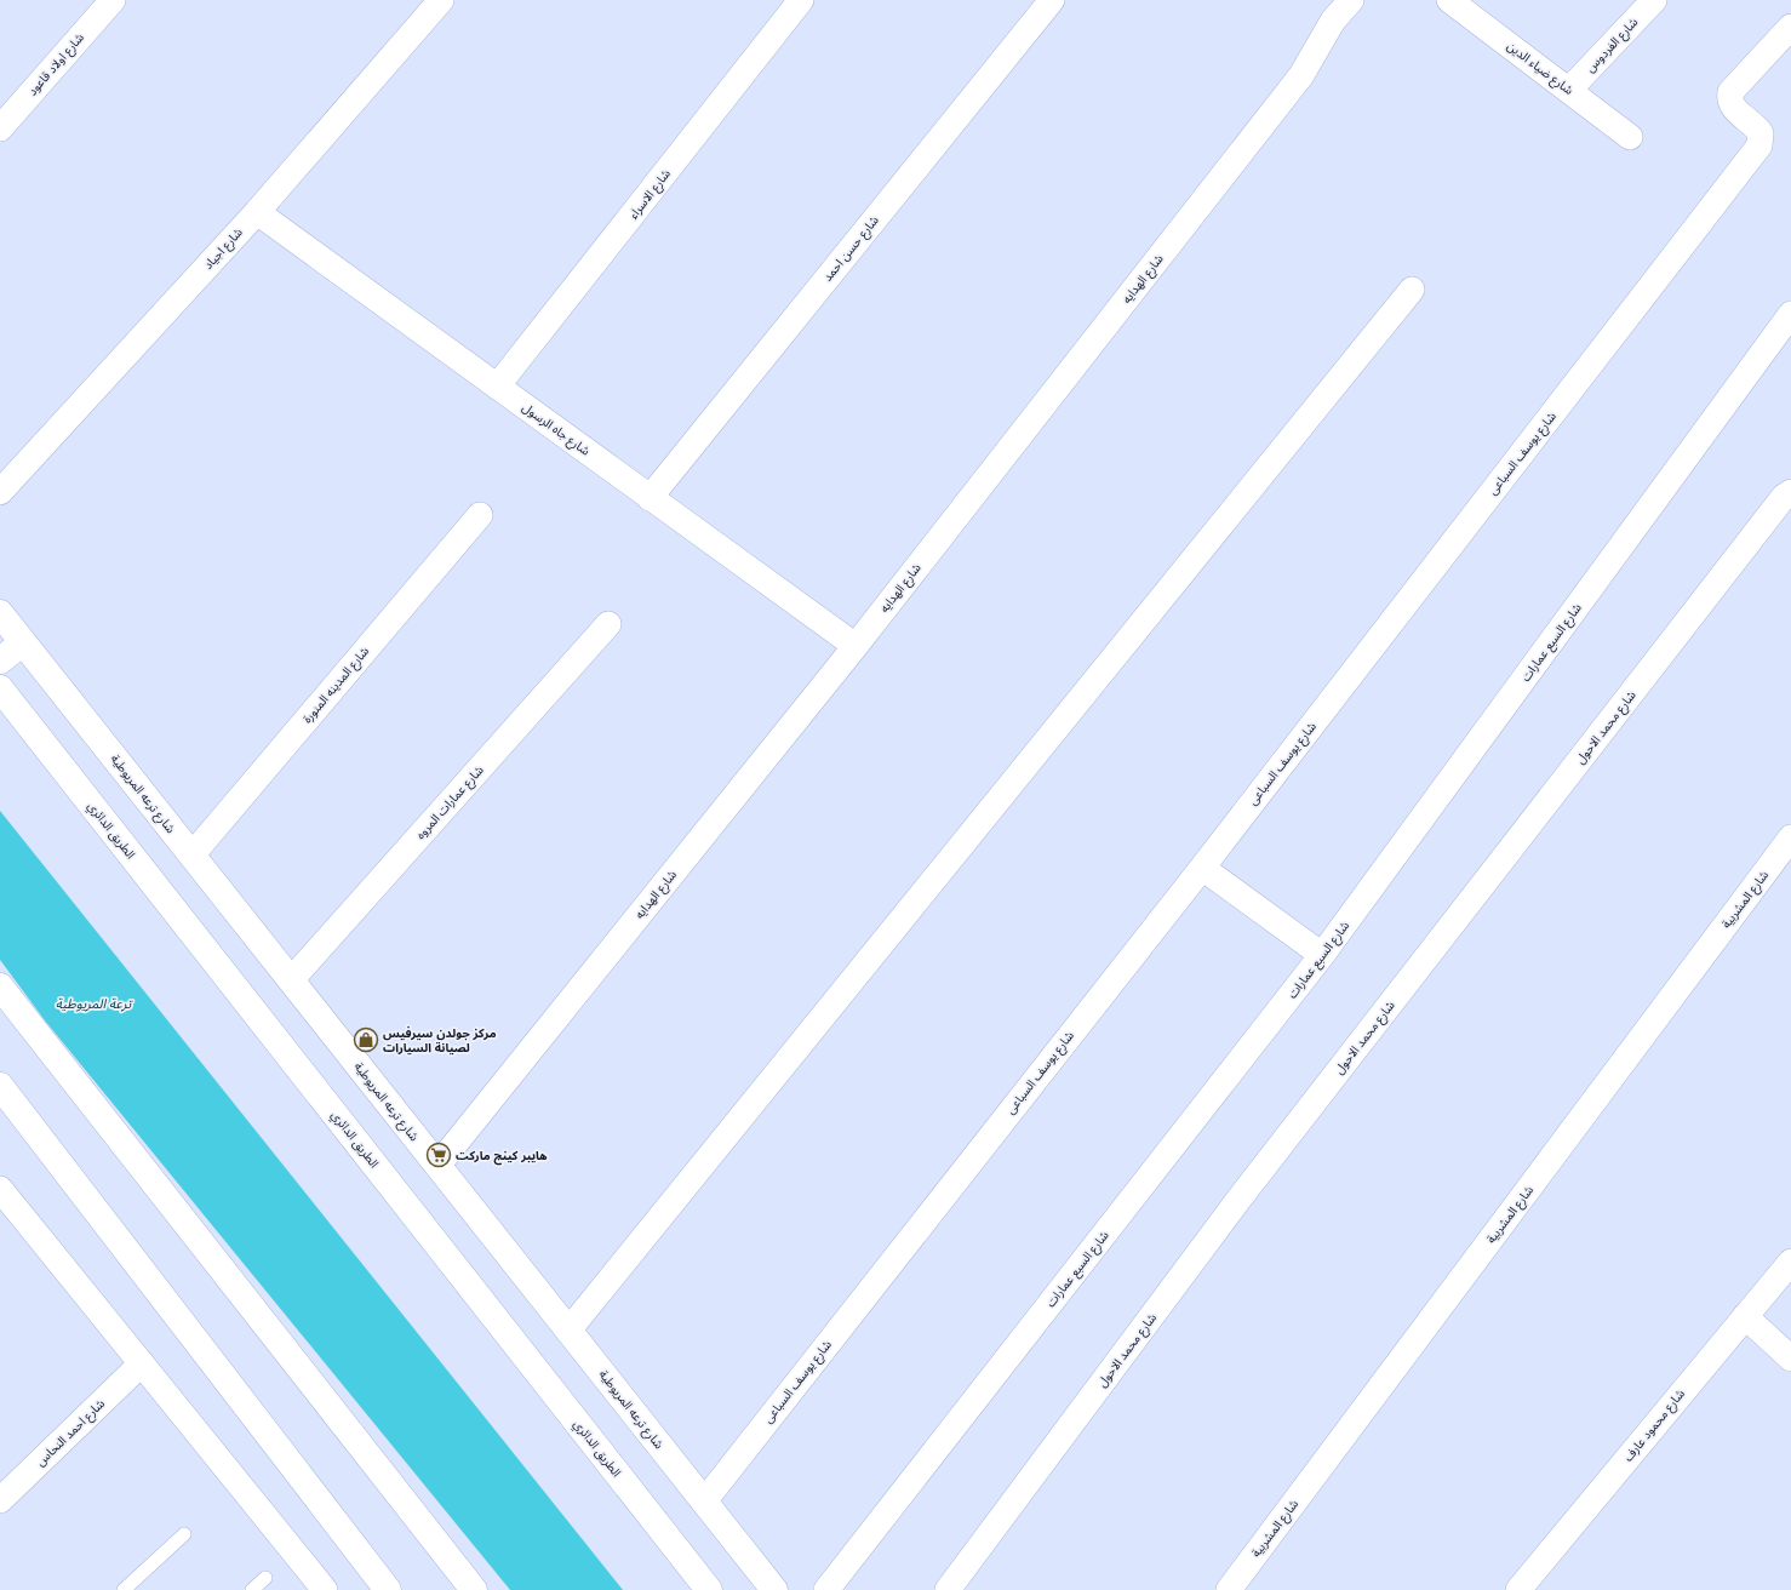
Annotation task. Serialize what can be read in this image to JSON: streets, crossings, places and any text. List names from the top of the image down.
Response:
{
  "streets": {
    "main road": ["شارع ترعه المريوطية", "الطريق الدائري"],
    "street": [
      "شارع الفردوس",
      "شارع اولاد قاعود",
      "شارع ضياء الدين",
      "شارع الاسراء",
      "شارع اجياد",
      "شارع حسن احمد",
      "شارع الهدايه",
      "شارع جاه الرسول",
      "شارع يوسف السباعى",
      "شارع السبع عمارات",
      "شارع المدينه المنورة",
      "شارع محمد الاحول",
      "شارع عمارات المروه",
      "شارع المشربية",
      "شارع محمود عارف",
      "شارع احمد النحاس"
    ]
  },
  "crossings": [
    ["شارع الفردوس", "شارع ضياء الدين"],
    ["شارع الاسراء", "شارع جاه الرسول"],
    ["شارع اجياد", "شارع جاه الرسول"],
    ["شارع حسن احمد", "شارع جاه الرسول"],
    ["شارع الهدايه", "شارع جاه الرسول"],
    ["شارع الهدايه", "شارع ترعه المريوطية"],
    ["شارع يوسف السباعى", "شارع ترعه المريوطية"],
    ["شارع المدينه المنورة", "شارع ترعه المريوطية"],
    ["شارع ترعه المريوطية", "شارع عمارات المروه"]
  ],
  "water": ["ترعة المريوطية"],
  "places": {
    "shop": ["مركز جولدن سيرفيس لصيانة السيارات"],
    "supermarket": ["هايبر كينج ماركت"]
  }
}
